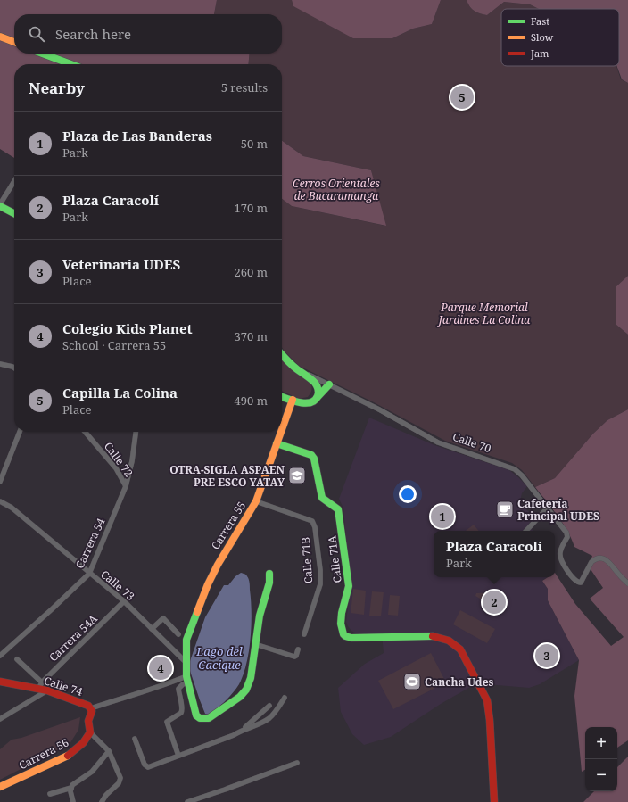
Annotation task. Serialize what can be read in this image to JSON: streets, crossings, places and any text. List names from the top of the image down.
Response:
{
  "streets": {
    "street": [
      "Calle 70",
      "Calle 72",
      "Carrera 55",
      "Carrera 54",
      "Calle 71A",
      "Calle 71B",
      "Calle 73",
      "Carrera 54A",
      "Calle 74",
      "Carrera 56"
    ]
  },
  "crossings": [
    ["Calle 72", "Carrera 54"],
    ["Carrera 55", "Calle 71A"],
    ["Carrera 55", "Calle 71B"],
    ["Carrera 55", "Calle 73"],
    ["Carrera 54", "Calle 73"],
    ["Calle 73", "Carrera 54A"],
    ["Carrera 54A", "Calle 74"],
    ["Calle 74", "Carrera 56"]
  ],
  "water": ["Lago del Cacique"],
  "parks": ["Cerros Orientales de Bucaramanga", "Parque Memorial Jardines La Colina"],
  "places": {
    "school or university": ["OTRA-SIGLA ASPAEN PRE ESCO YATAY"],
    "cafe": ["Cafetería Principal UDES"],
    "sports": ["Cancha Udes"]
  },
  "legend": ["Fast", "Slow", "Jam"],
  "page": {
    "search": "Search here",
    "heading": ["Nearby", "5 results"],
    "pins": [
      "5",
      "1",
      "2",
      "3",
      "4"
    ],
    "list": [
      {
        "mark": "1",
        "name": "Plaza de Las Banderas",
        "note": "Park",
        "value": "50 m"
      },
      {
        "mark": "2",
        "name": "Plaza Caracolí",
        "note": "Park",
        "value": "170 m"
      },
      {
        "mark": "3",
        "name": "Veterinaria UDES",
        "note": "Place",
        "value": "260 m"
      },
      {
        "mark": "4",
        "name": "Colegio Kids Planet",
        "note": "School · Carrera 55",
        "value": "370 m"
      },
      {
        "mark": "5",
        "name": "Capilla La Colina",
        "note": "Place",
        "value": "490 m"
      }
    ],
    "popup": ["Plaza Caracolí", "Park"],
    "map_buttons": ["+", "−"]
  }
}
